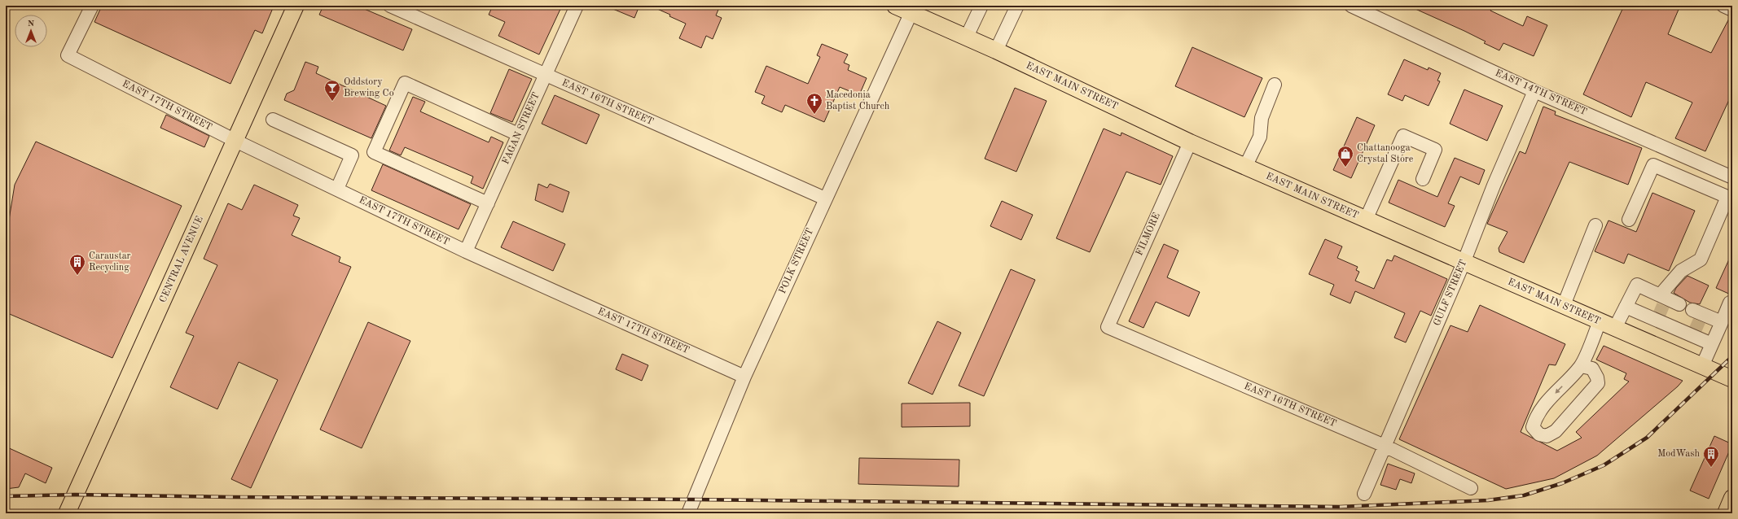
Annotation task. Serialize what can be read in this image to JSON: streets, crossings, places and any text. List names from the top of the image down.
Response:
{
  "streets": {
    "main road": ["EAST MAIN STREET", "CENTRAL AVENUE"],
    "street": [
      "EAST 14TH STREET",
      "EAST 16TH STREET",
      "EAST 17TH STREET",
      "FAGAN STREET",
      "FILMORE",
      "POLK STREET",
      "GULF STREET"
    ]
  },
  "crossings": [
    ["EAST MAIN STREET", "FILMORE"],
    ["EAST MAIN STREET", "POLK STREET"],
    ["EAST MAIN STREET", "GULF STREET"],
    ["EAST 14TH STREET", "GULF STREET"],
    ["EAST 16TH STREET", "FAGAN STREET"],
    ["EAST 16TH STREET", "FILMORE"],
    ["EAST 16TH STREET", "POLK STREET"],
    ["EAST 16TH STREET", "GULF STREET"],
    ["EAST 17TH STREET", "FAGAN STREET"],
    ["EAST 17TH STREET", "CENTRAL AVENUE"],
    ["EAST 17TH STREET", "POLK STREET"]
  ],
  "places": {
    "bar": ["Oddstory Brewing Co"],
    "church": ["Macedonia Baptist Church"],
    "shop": ["Chattanooga Crystal Store"],
    "building": ["Caraustar Recycling", "ModWash"]
  },
  "north": "top"
}
